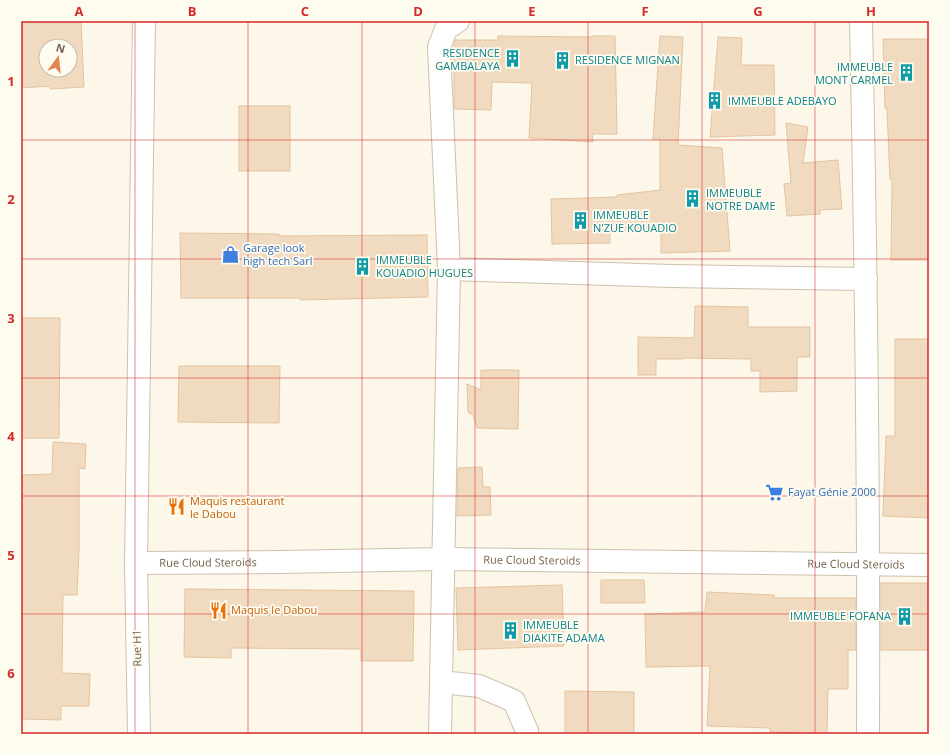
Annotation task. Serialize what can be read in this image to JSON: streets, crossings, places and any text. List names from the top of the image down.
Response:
{
  "streets": {
    "street": ["Rue Cloud Steroids", "Rue H1"]
  },
  "crossings": [
    ["Rue Cloud Steroids", "Rue H1"]
  ],
  "places": {
    "building": [
      "RESIDENCE GAMBALAYA",
      "RESIDENCE MIGNAN",
      "IMMEUBLE MONT CARMEL",
      "IMMEUBLE ADEBAYO",
      "IMMEUBLE NOTRE DAME",
      "IMMEUBLE N'ZUE KOUADIO",
      "IMMEUBLE KOUADIO HUGUES",
      "IMMEUBLE FOFANA",
      "IMMEUBLE DIAKITE ADAMA"
    ],
    "shop": ["Garage look high tech Sarl"],
    "supermarket": ["Fayat Génie 2000"],
    "restaurant": ["Maquis restaurant le Dabou", "Maquis le Dabou"]
  },
  "north": "top",
  "grid": {
    "columns": [
      "A",
      "B",
      "C",
      "D",
      "E",
      "F",
      "G",
      "H"
    ],
    "rows": [
      "1",
      "2",
      "3",
      "4",
      "5",
      "6"
    ]
  }
}
